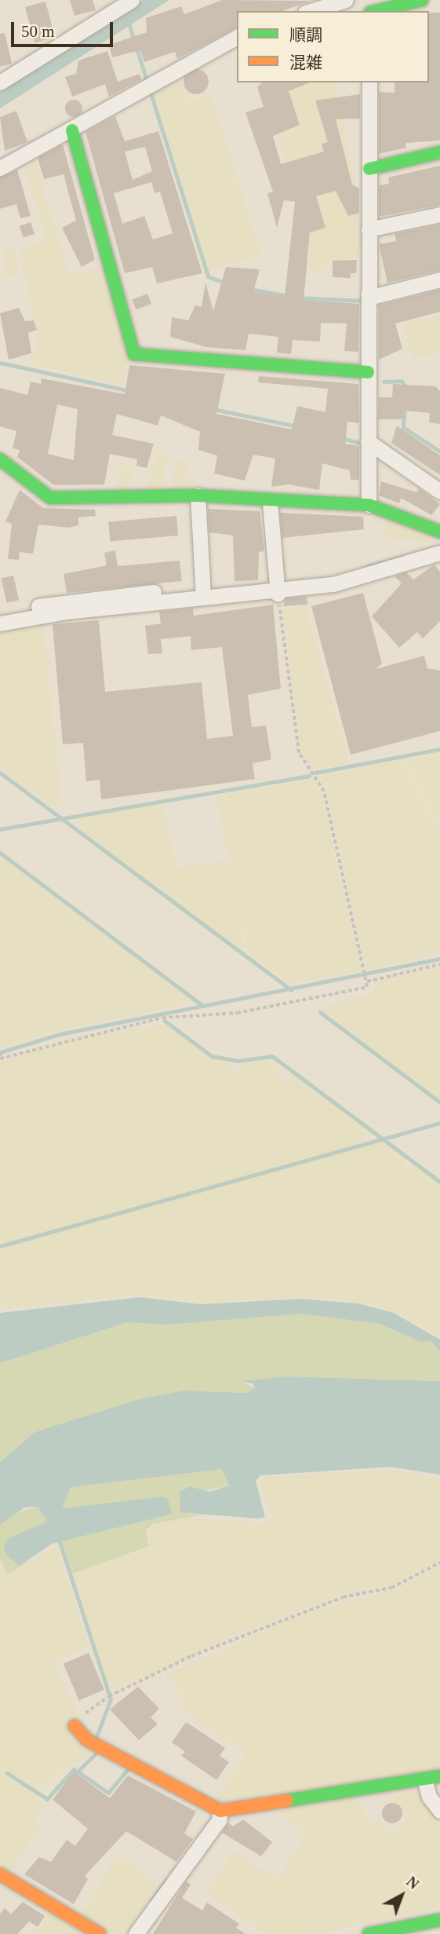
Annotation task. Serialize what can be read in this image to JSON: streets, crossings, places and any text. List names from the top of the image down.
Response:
{
  "legend": ["順調", "混雑"],
  "scale_bar": "50 m",
  "north": "top right"
}
